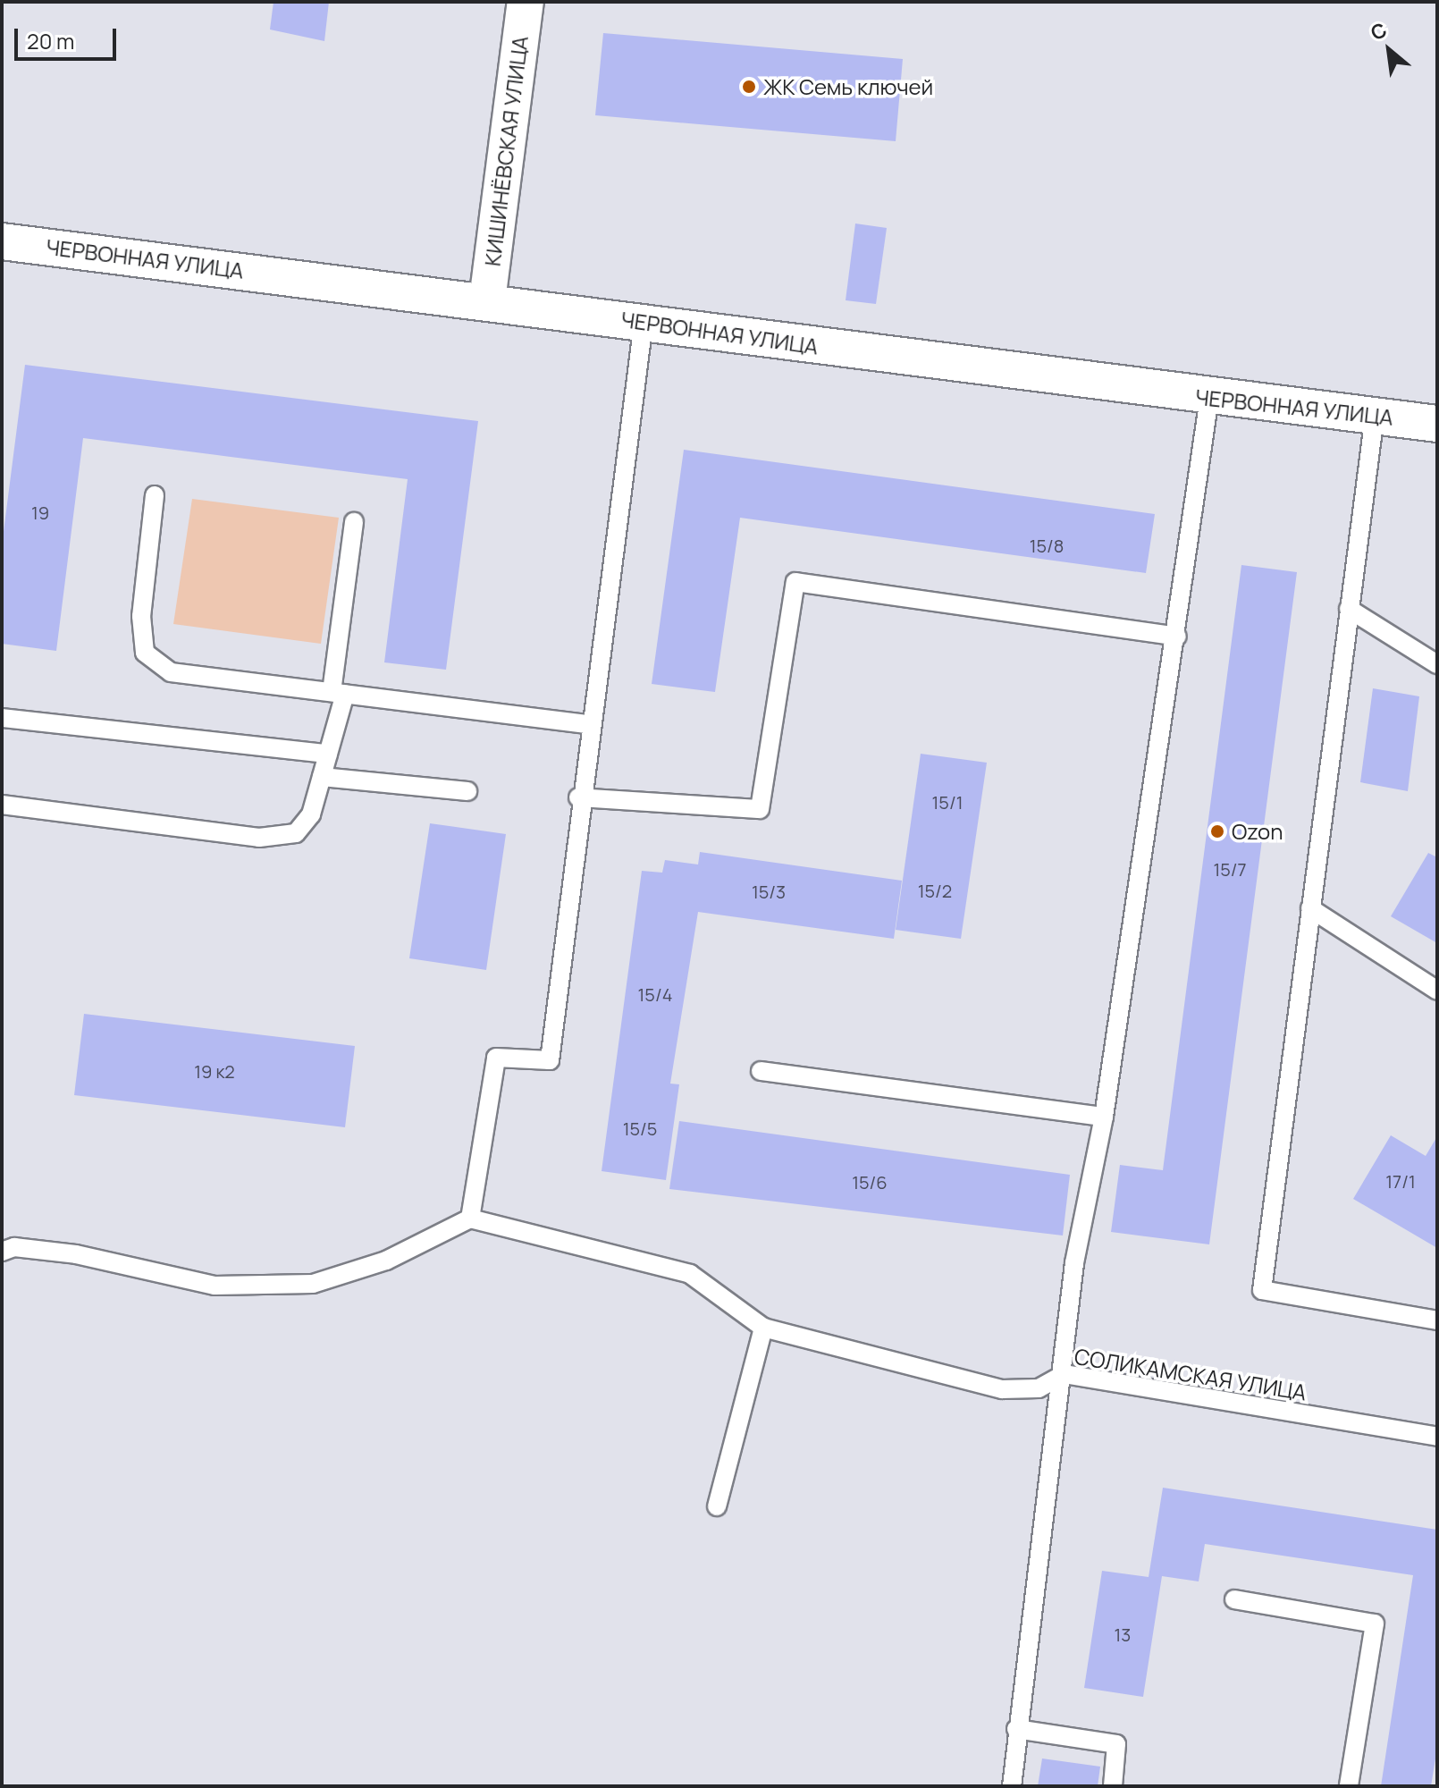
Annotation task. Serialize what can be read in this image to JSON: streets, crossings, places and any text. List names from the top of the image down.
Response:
{
  "streets": {
    "street": ["КИШИНЁВСКАЯ УЛИЦА", "ЧЕРВОННАЯ УЛИЦА"],
    "lane": ["СОЛИКАМСКАЯ УЛИЦА"]
  },
  "crossings": [
    ["КИШИНЁВСКАЯ УЛИЦА", "ЧЕРВОННАЯ УЛИЦА"]
  ],
  "places": ["ЖК Семь ключей", "Ozon"],
  "house_numbers": [
    "19",
    "15/8",
    "15/1",
    "15/7",
    "15/2",
    "15/3",
    "15/4",
    "19 к2",
    "15/5",
    "17/1",
    "15/6",
    "13"
  ],
  "scale_bar": "20 m",
  "north": "top left"
}
